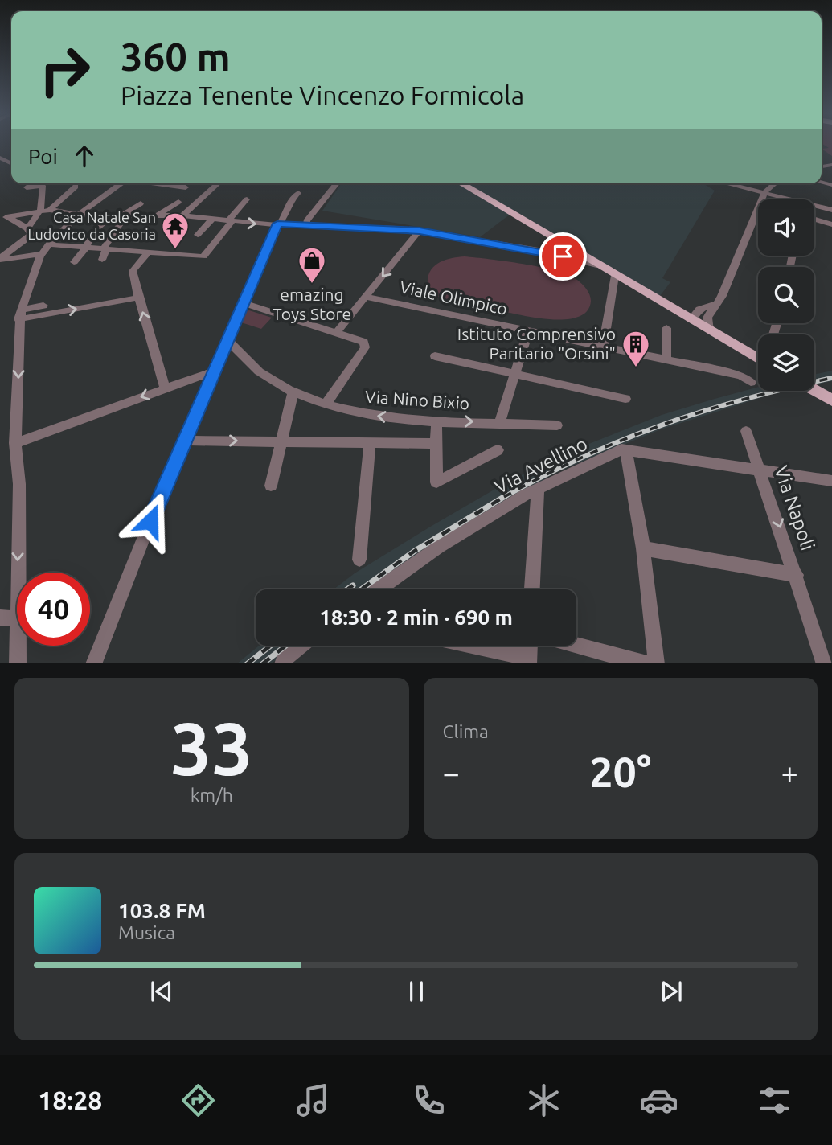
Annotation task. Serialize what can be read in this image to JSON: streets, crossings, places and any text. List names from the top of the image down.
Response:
{
  "streets": {
    "street": [
      "Viale Olimpico",
      "Via Nino Bixio",
      "Via Avellino",
      "Via Napoli"
    ]
  },
  "crossings": [
    ["Via Avellino", "Via Napoli"]
  ],
  "one_way": ["Via Napoli"],
  "places": {
    "temple": ["Casa Natale San Ludovico da Casoria"],
    "shop": ["emazing Toys Store"],
    "building": ["Istituto Comprensivo Paritario \"Orsini\""]
  },
  "page": {
    "turn": ["360 m", "Piazza Tenente Vincenzo Formicola"],
    "then": "Poi",
    "limit": "40",
    "trip": "18:30 · 2 min · 690 m",
    "tile": [
      ["33", "km/h"],
      "Clima"
    ],
    "heat": ["−", "20°", "+"],
    "song": ["103.8 FM", "Musica"],
    "tabs": "18:28"
  }
}
